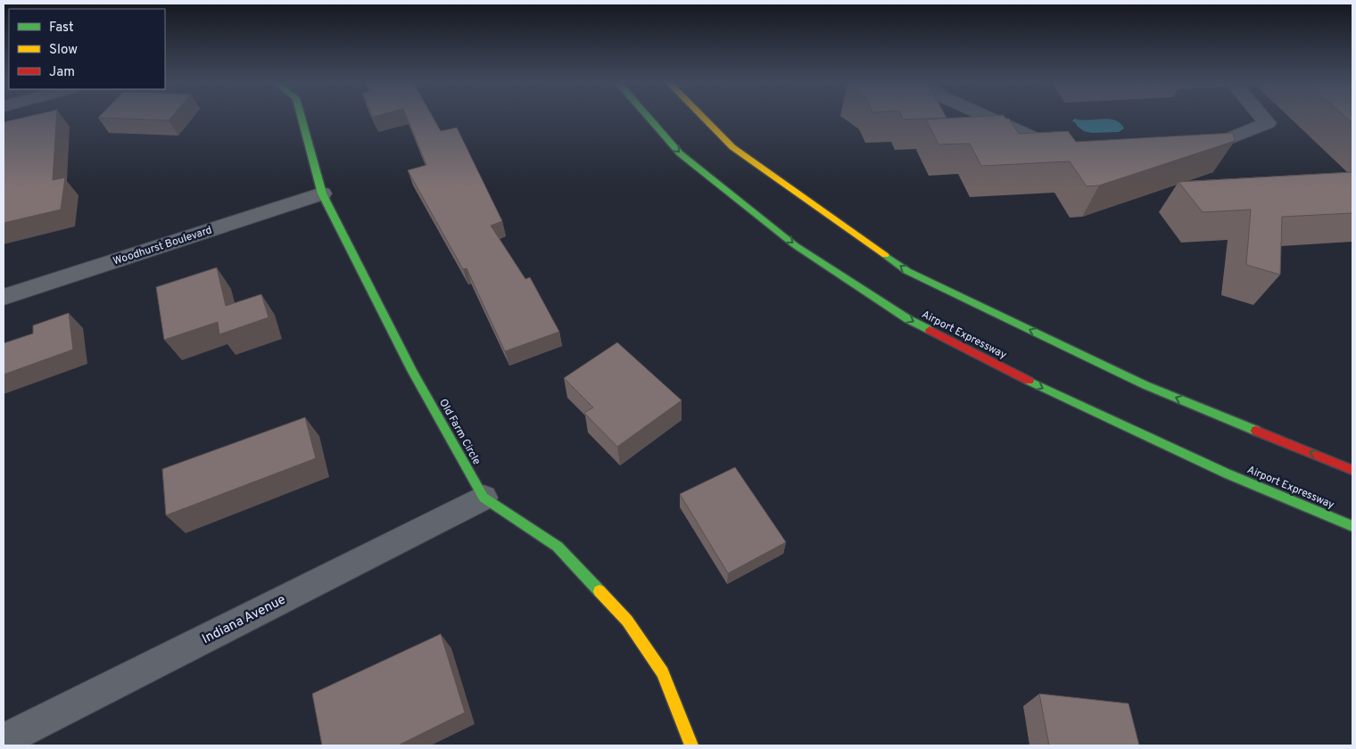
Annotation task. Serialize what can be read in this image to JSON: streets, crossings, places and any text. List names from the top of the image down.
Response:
{
  "streets": {
    "main road": ["Airport Expressway", "Old Farm Circle"],
    "street": ["Woodhurst Boulevard", "Indiana Avenue"]
  },
  "crossings": [
    ["Woodhurst Boulevard", "Old Farm Circle"],
    ["Old Farm Circle", "Indiana Avenue"]
  ],
  "legend": ["Fast", "Slow", "Jam"]
}
